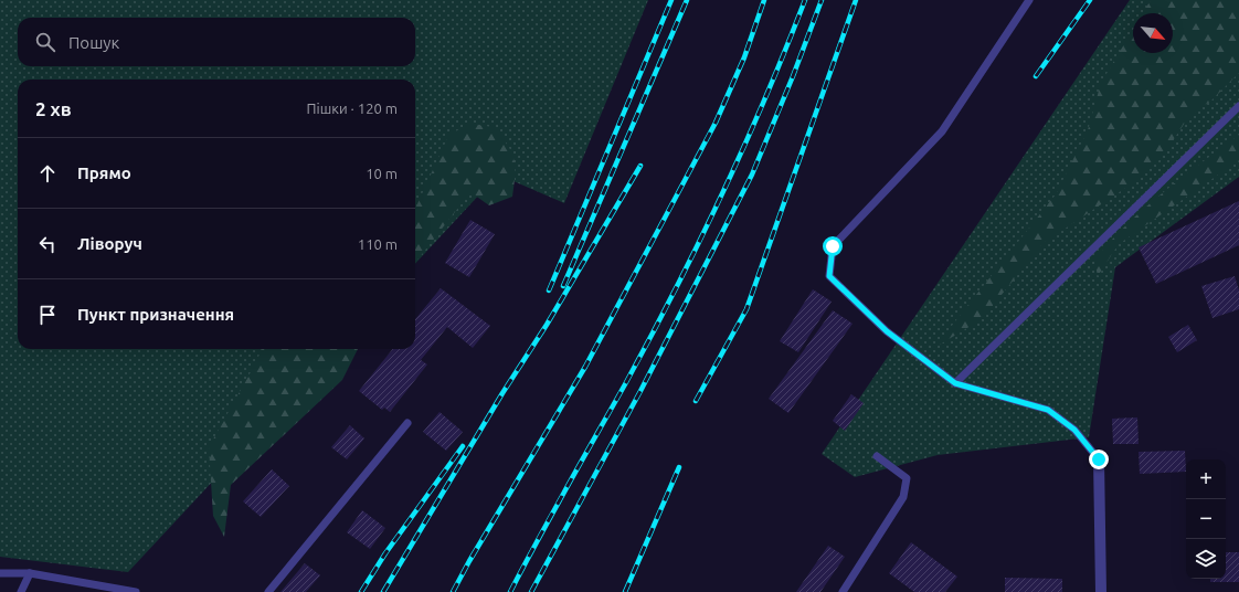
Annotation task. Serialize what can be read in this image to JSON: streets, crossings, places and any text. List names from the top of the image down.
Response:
{
  "north": "bottom right",
  "page": {
    "search": "Пошук",
    "heading": ["2 хв", "Пішки · 120 m"],
    "list": [
      ["Прямо", "10 m"],
      ["Ліворуч", "110 m"],
      "Пункт призначення"
    ],
    "map_buttons": ["+", "−"]
  }
}
